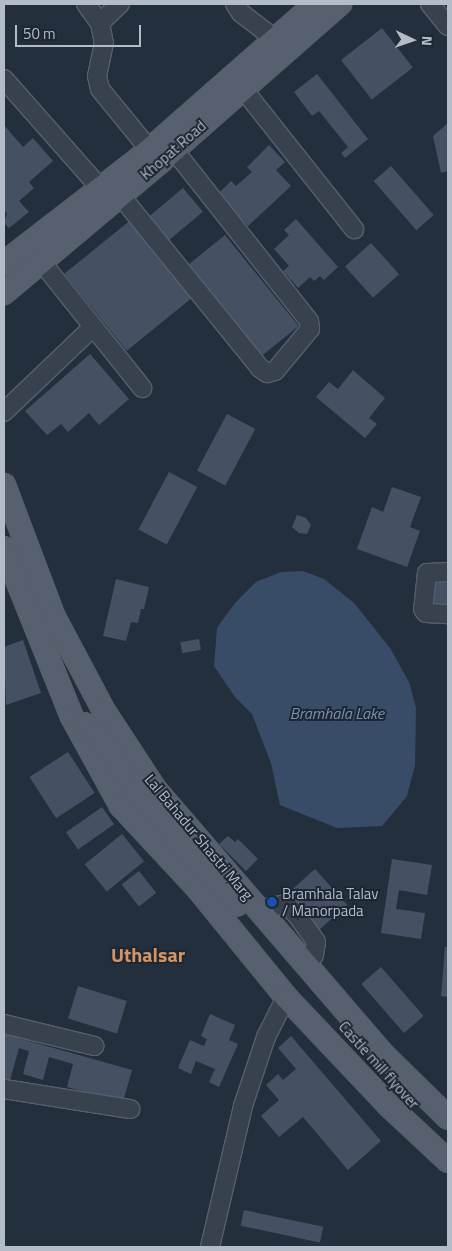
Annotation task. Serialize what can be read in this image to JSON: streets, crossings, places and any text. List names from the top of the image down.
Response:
{
  "streets": {
    "main road": ["Khopat Road", "Lal Bahadur Shastri Marg", "Castle mill flyover"]
  },
  "crossings": [
    ["Lal Bahadur Shastri Marg", "Castle mill flyover"]
  ],
  "districts": ["Uthalsar"],
  "water": ["Bramhala Lake"],
  "places": ["Bramhala Talav / Manorpada"],
  "scale_bar": "50 m",
  "north": "right"
}
